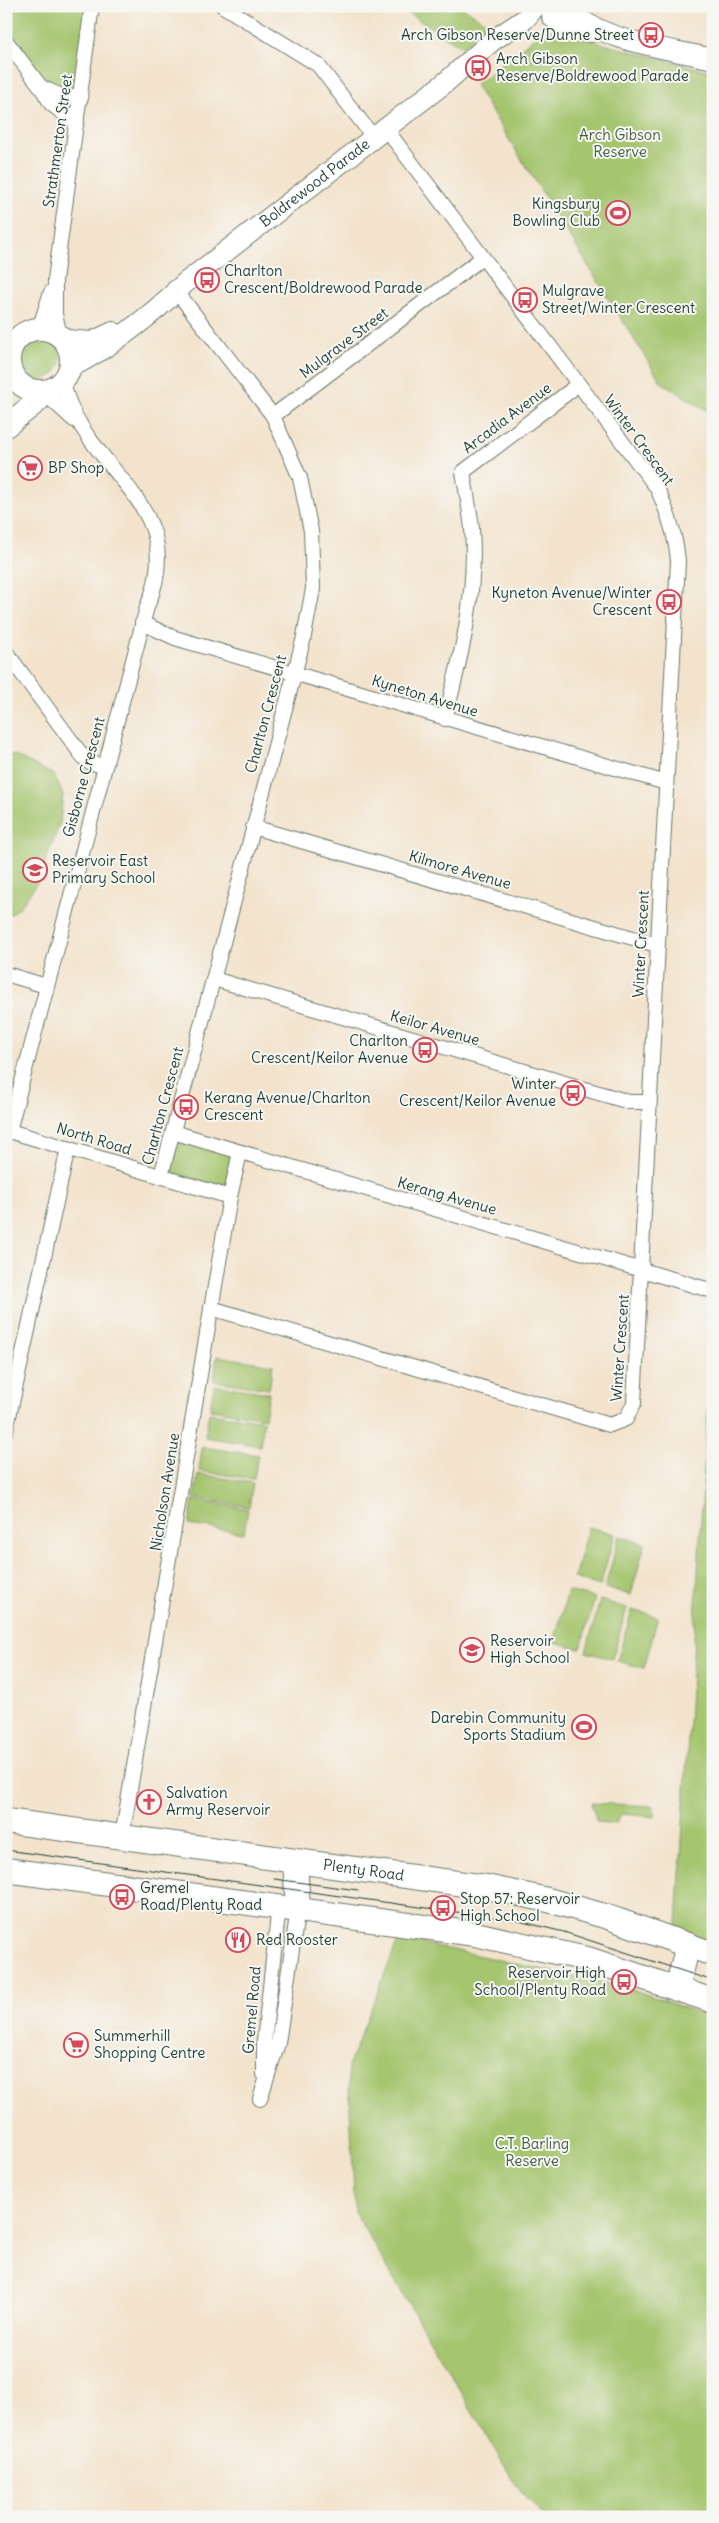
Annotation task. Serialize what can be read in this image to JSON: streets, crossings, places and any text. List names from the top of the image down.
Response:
{
  "streets": {
    "highway": ["Plenty Road"],
    "main road": ["Boldrewood Parade"],
    "street": [
      "Strathmerton Street",
      "Mulgrave Street",
      "Arcadia Avenue",
      "Winter Crescent",
      "Kyneton Avenue",
      "Charlton Crescent",
      "Gisborne Crescent",
      "Kilmore Avenue",
      "Keilor Avenue",
      "North Road",
      "Kerang Avenue",
      "Nicholson Avenue",
      "Gremel Road"
    ]
  },
  "crossings": [
    ["Strathmerton Street", "Boldrewood Parade"],
    ["Strathmerton Street", "Gisborne Crescent"],
    ["Boldrewood Parade", "Winter Crescent"],
    ["Boldrewood Parade", "Charlton Crescent"],
    ["Boldrewood Parade", "Gisborne Crescent"],
    ["Mulgrave Street", "Winter Crescent"],
    ["Mulgrave Street", "Charlton Crescent"],
    ["Arcadia Avenue", "Winter Crescent"],
    ["Arcadia Avenue", "Kyneton Avenue"],
    ["Winter Crescent", "Kyneton Avenue"],
    ["Winter Crescent", "Kilmore Avenue"],
    ["Winter Crescent", "Keilor Avenue"],
    ["Winter Crescent", "Kerang Avenue"],
    ["Winter Crescent", "Nicholson Avenue"],
    ["Kyneton Avenue", "Charlton Crescent"],
    ["Kyneton Avenue", "Gisborne Crescent"],
    ["Charlton Crescent", "Kilmore Avenue"],
    ["Charlton Crescent", "Keilor Avenue"],
    ["Charlton Crescent", "North Road"],
    ["Charlton Crescent", "Kerang Avenue"],
    ["Gisborne Crescent", "North Road"],
    ["North Road", "Nicholson Avenue"],
    ["Kerang Avenue", "Nicholson Avenue"],
    ["Nicholson Avenue", "Plenty Road"]
  ],
  "parks": ["Arch Gibson Reserve", "C.T. Barling Reserve"],
  "places": {
    "bus stop": [
      "Arch Gibson Reserve/Dunne Street",
      "Arch Gibson Reserve/Boldrewood Parade",
      "Charlton Crescent/Boldrewood Parade",
      "Mulgrave Street/Winter Crescent",
      "Kyneton Avenue/Winter Crescent",
      "Charlton Crescent/Keilor Avenue",
      "Winter Crescent/Keilor Avenue",
      "Kerang Avenue/Charlton Crescent",
      "Gremel Road/Plenty Road",
      "Stop 57: Reservoir High School",
      "Reservoir High School/Plenty Road"
    ],
    "sports": ["Kingsbury Bowling Club", "Darebin Community Sports Stadium"],
    "supermarket": ["BP Shop", "Summerhill Shopping Centre"],
    "school or university": ["Reservoir East Primary School", "Reservoir High School"],
    "church": ["Salvation Army Reservoir"],
    "restaurant": ["Red Rooster"]
  }
}
